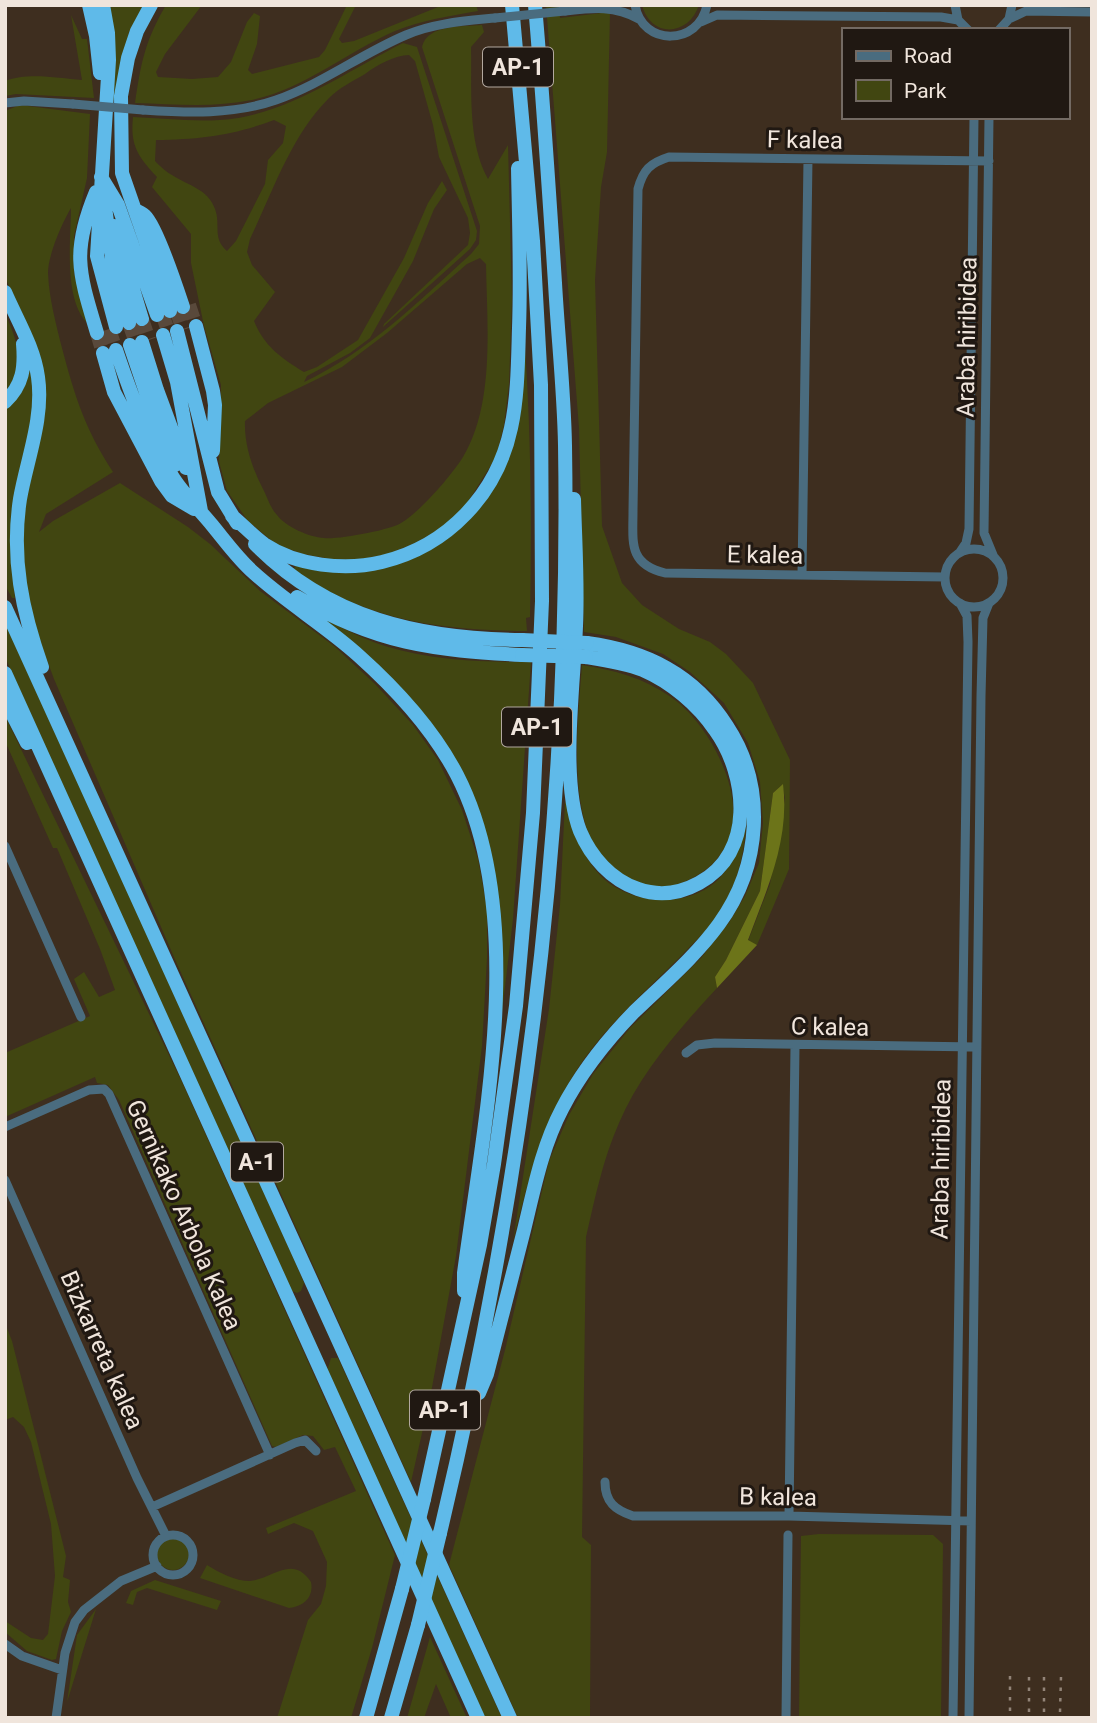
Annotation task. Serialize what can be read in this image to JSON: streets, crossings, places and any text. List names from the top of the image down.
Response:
{
  "streets": {
    "highway": ["AP-1", "A-1"],
    "street": [
      "F kalea",
      "Araba hiribidea",
      "E kalea",
      "C kalea",
      "Gernikako Arbola Kalea",
      "Bizkarreta kalea",
      "B kalea"
    ]
  },
  "crossings": [
    ["F kalea", "Araba hiribidea"],
    ["F kalea", "E kalea"],
    ["Araba hiribidea", "E kalea"],
    ["Araba hiribidea", "C kalea"],
    ["Araba hiribidea", "B kalea"]
  ],
  "legend": ["Road", "Park"]
}
